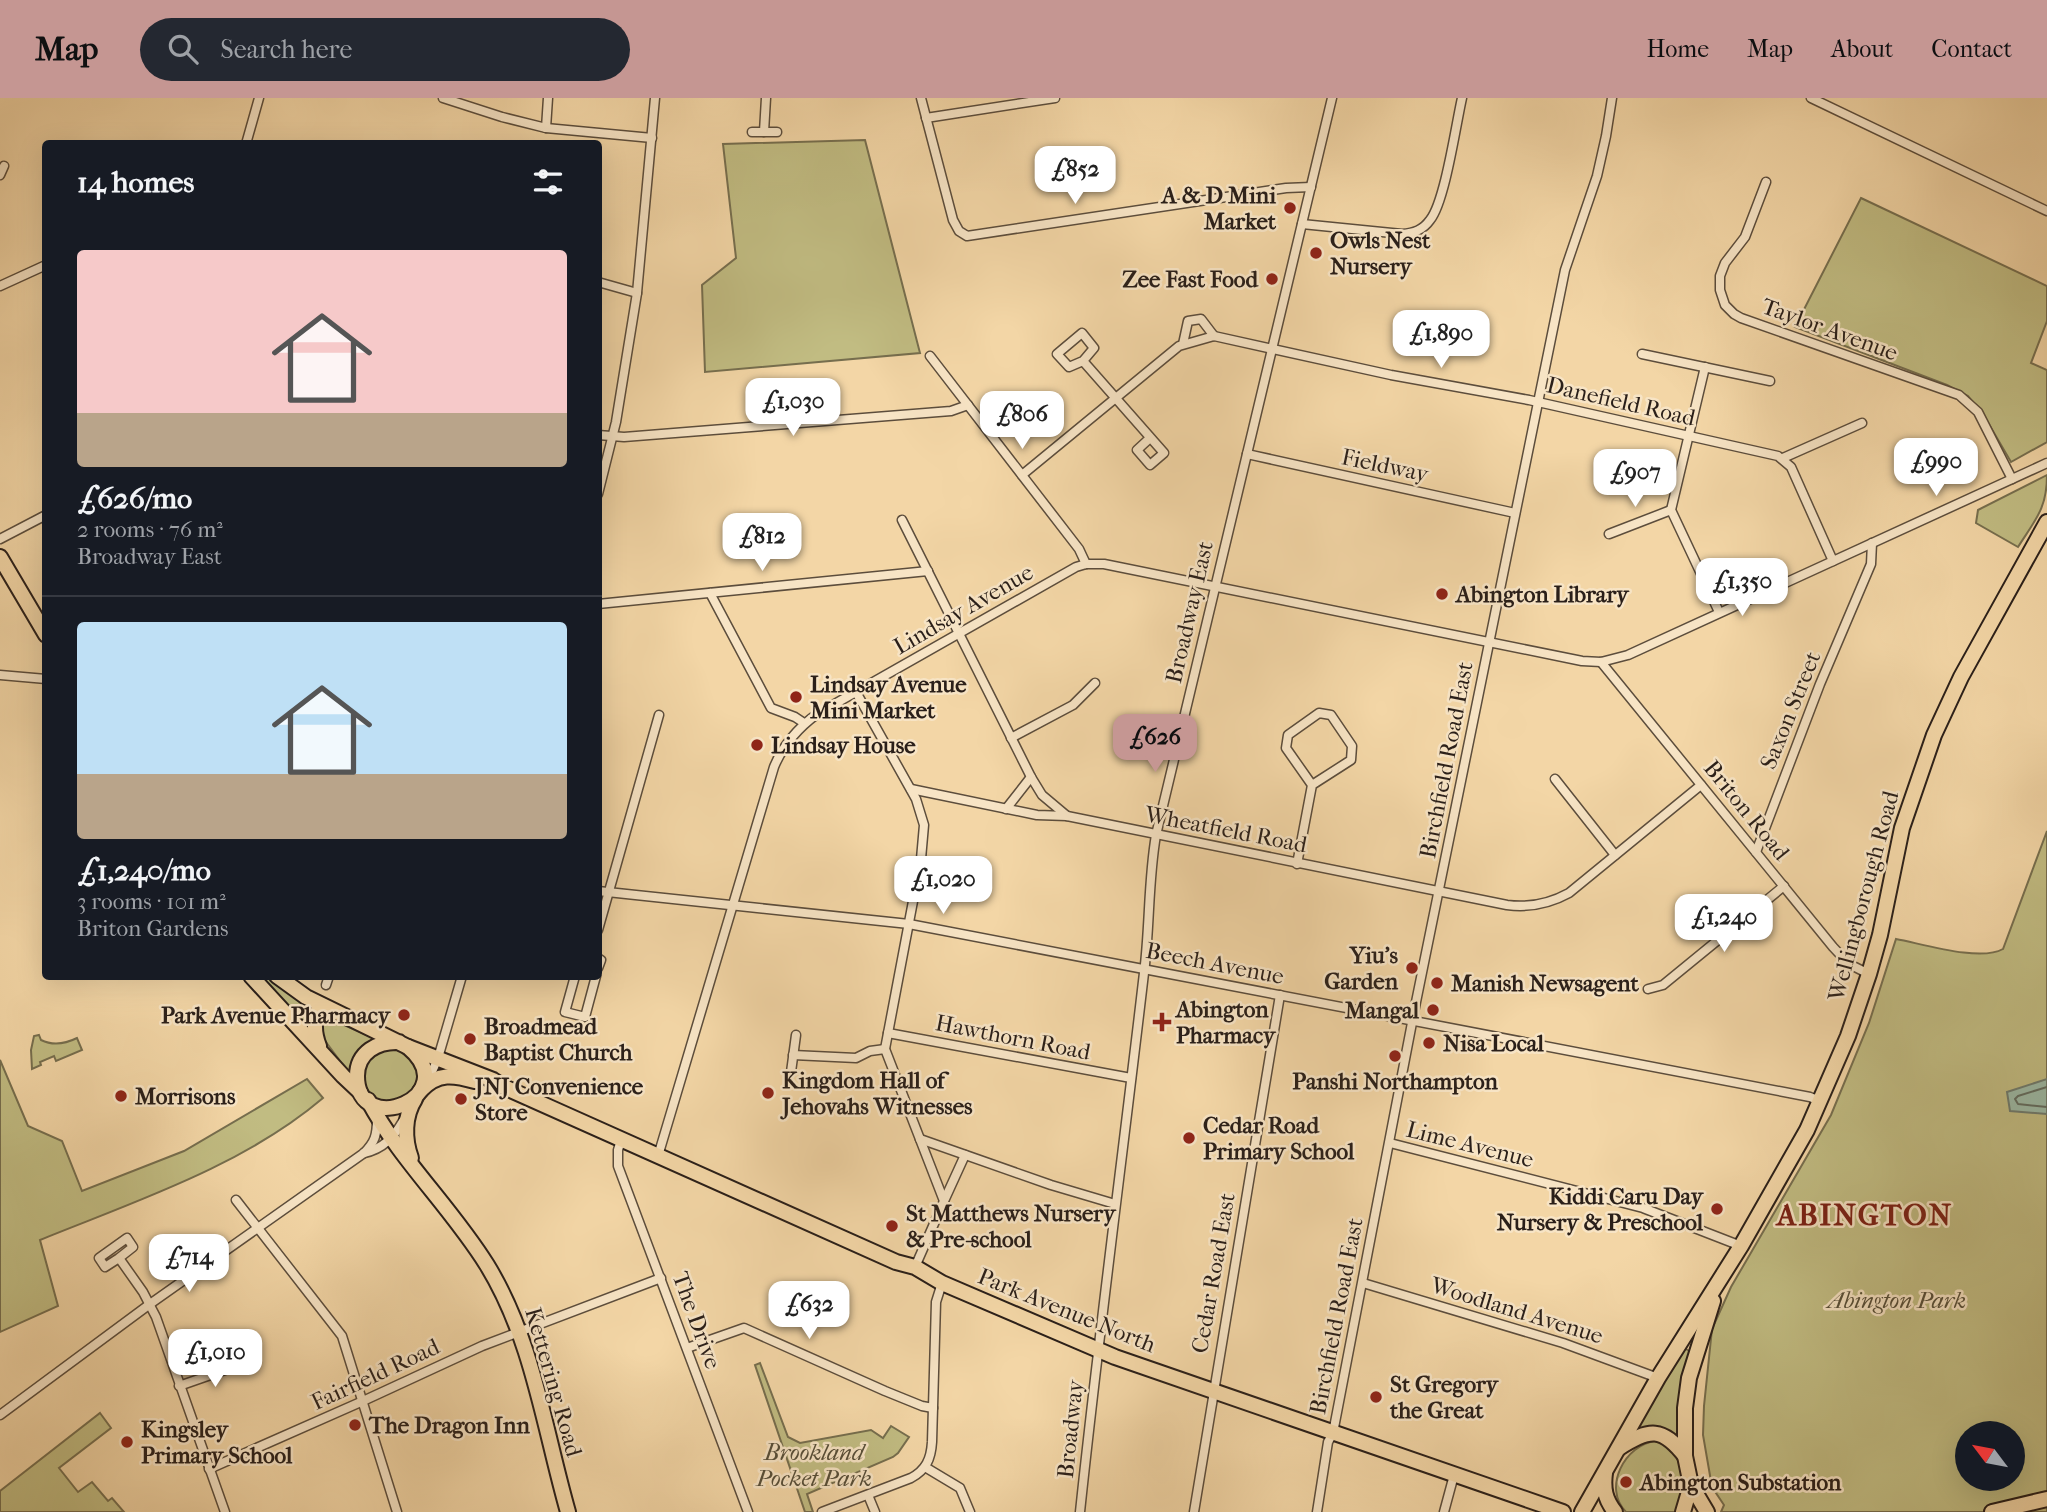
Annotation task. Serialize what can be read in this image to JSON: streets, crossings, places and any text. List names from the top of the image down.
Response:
{
  "streets": {
    "main road": ["Wellingborough Road", "Park Avenue North", "Kettering Road"],
    "street": [
      "Taylor Avenue",
      "Danefield Road",
      "Fieldway",
      "Lindsay Avenue",
      "Broadway East",
      "Saxon Street",
      "Birchfield Road East",
      "Briton Road",
      "Wheatfield Road",
      "Beech Avenue",
      "Hawthorn Road",
      "Lime Avenue",
      "Cedar Road East",
      "Woodland Avenue",
      "The Drive",
      "Fairfield Road",
      "Broadway"
    ]
  },
  "crossings": [
    ["Danefield Road", "Broadway East"],
    ["Danefield Road", "Birchfield Road East"],
    ["Fieldway", "Broadway East"],
    ["Fieldway", "Birchfield Road East"],
    ["Lindsay Avenue", "Beech Avenue"],
    ["Lindsay Avenue", "Park Avenue North"],
    ["Broadway East", "Wheatfield Road"],
    ["Broadway East", "Beech Avenue"],
    ["Broadway East", "Hawthorn Road"],
    ["Broadway East", "Park Avenue North"],
    ["Broadway East", "Broadway"],
    ["Saxon Street", "Briton Road"],
    ["Birchfield Road East", "Wheatfield Road"],
    ["Birchfield Road East", "Beech Avenue"],
    ["Birchfield Road East", "Lime Avenue"],
    ["Birchfield Road East", "Park Avenue North"],
    ["Birchfield Road East", "Woodland Avenue"],
    ["Briton Road", "Wheatfield Road"],
    ["Briton Road", "Wellingborough Road"],
    ["Wellingborough Road", "Beech Avenue"],
    ["Wellingborough Road", "Lime Avenue"],
    ["Wellingborough Road", "Woodland Avenue"],
    ["Beech Avenue", "Cedar Road East"],
    ["Cedar Road East", "Park Avenue North"],
    ["Park Avenue North", "The Drive"],
    ["Park Avenue North", "Kettering Road"],
    ["Park Avenue North", "Broadway"],
    ["The Drive", "Fairfield Road"],
    ["Fairfield Road", "Kettering Road"]
  ],
  "districts": ["ABINGTON"],
  "parks": ["Abington Park", "Brookland Pocket Park"],
  "places": {
    "other": [
      "A & D Mini Market",
      "Owls Nest Nursery",
      "Zee Fast Food",
      "Abington Library",
      "Lindsay Avenue Mini Market",
      "Lindsay House",
      "Yiu's Garden",
      "Manish Newsagent",
      "Mangal",
      "Park Avenue Pharmacy",
      "Broadmead Baptist Church",
      "Nisa Local",
      "Panshi Northampton",
      "Kingdom Hall of Jehovahs Witnesses",
      "Morrisons",
      "JNJ Convenience Store",
      "Cedar Road Primary School",
      "Kiddi Caru Day Nursery & Preschool",
      "St Matthews Nursery & Pre-school",
      "St Gregory the Great",
      "The Dragon Inn",
      "Kingsley Primary School",
      "Abington Substation"
    ],
    "health": ["Abington Pharmacy"]
  },
  "north": "top left",
  "page": {
    "header": "Map",
    "search": "Search here",
    "nav": [
      "Home",
      "Map",
      "About",
      "Contact"
    ],
    "heading": "14 homes",
    "price": [
      "£852",
      "£1,890",
      "£1,030",
      "£806",
      "£990",
      "£907",
      "£812",
      "£1,350",
      "£626",
      "£1,020",
      "£1,240",
      "£714",
      "£632",
      "£1,010"
    ],
    "list": [
      {
        "name": "£626/mo",
        "note": "2 rooms · 76 m² · Broadway East"
      },
      {
        "name": "£1,240/mo",
        "note": "3 rooms · 101 m² · Briton Gardens"
      }
    ]
  }
}
